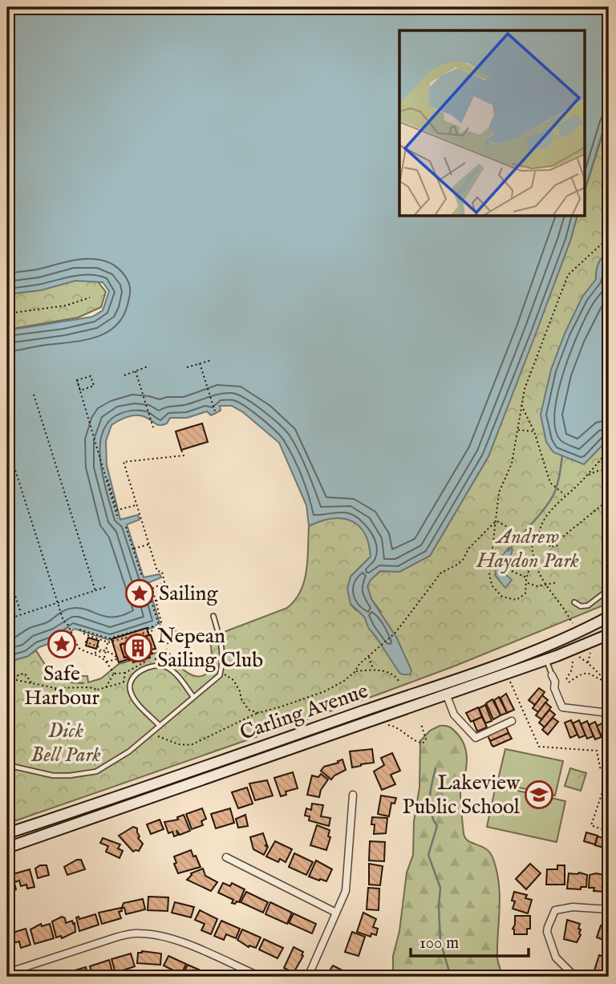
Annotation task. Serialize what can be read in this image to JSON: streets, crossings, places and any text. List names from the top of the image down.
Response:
{
  "streets": {
    "main road": ["Carling Avenue"]
  },
  "parks": ["Andrew Haydon Park", "Dick Bell Park"],
  "places": {
    "place": ["Sailing", "Safe Harbour"],
    "building": ["Nepean Sailing Club"],
    "school or university": ["Lakeview Public School"]
  },
  "scale_bar": "100 m"
}
